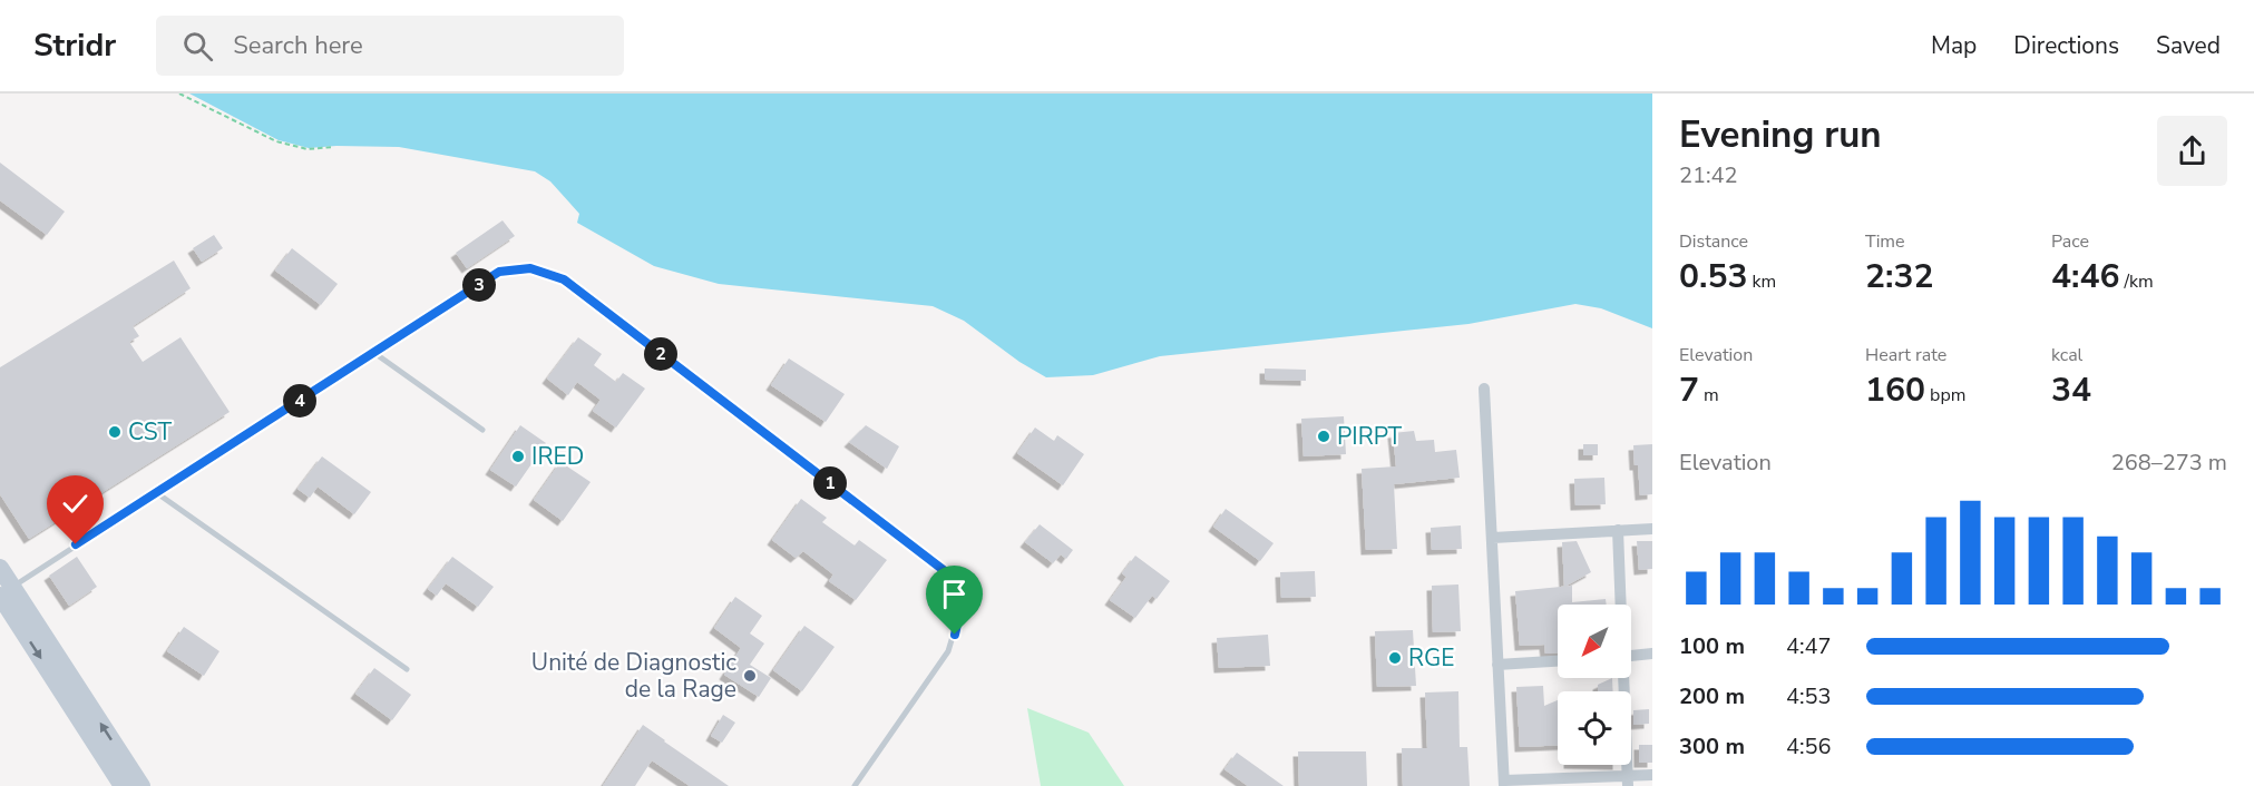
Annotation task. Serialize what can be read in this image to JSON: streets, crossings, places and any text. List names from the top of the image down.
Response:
{
  "places": [
    "CST",
    "PIRPT",
    "IRED",
    "RGE",
    "Unité de Diagnostic de la Rage"
  ],
  "north": "bottom left",
  "page": {
    "header": "Stridr",
    "search": "Search here",
    "nav": ["Map", "Directions", "Saved"],
    "heading": ["Evening run", "21:42"],
    "stats": [
      ["Distance", "0.53 km"],
      ["Time", "2:32"],
      ["Pace", "4:46 /km"],
      ["Elevation", "7 m"],
      ["Heart rate", "160 bpm"],
      ["kcal", "34"]
    ],
    "pins": [
      "3",
      "2",
      "4",
      "1"
    ],
    "chart": ["Elevation", "268–273 m"],
    "list": [
      {
        "name": "100 m",
        "note": "4:47"
      },
      {
        "name": "200 m",
        "note": "4:53"
      },
      {
        "name": "300 m",
        "note": "4:56"
      }
    ]
  }
}
